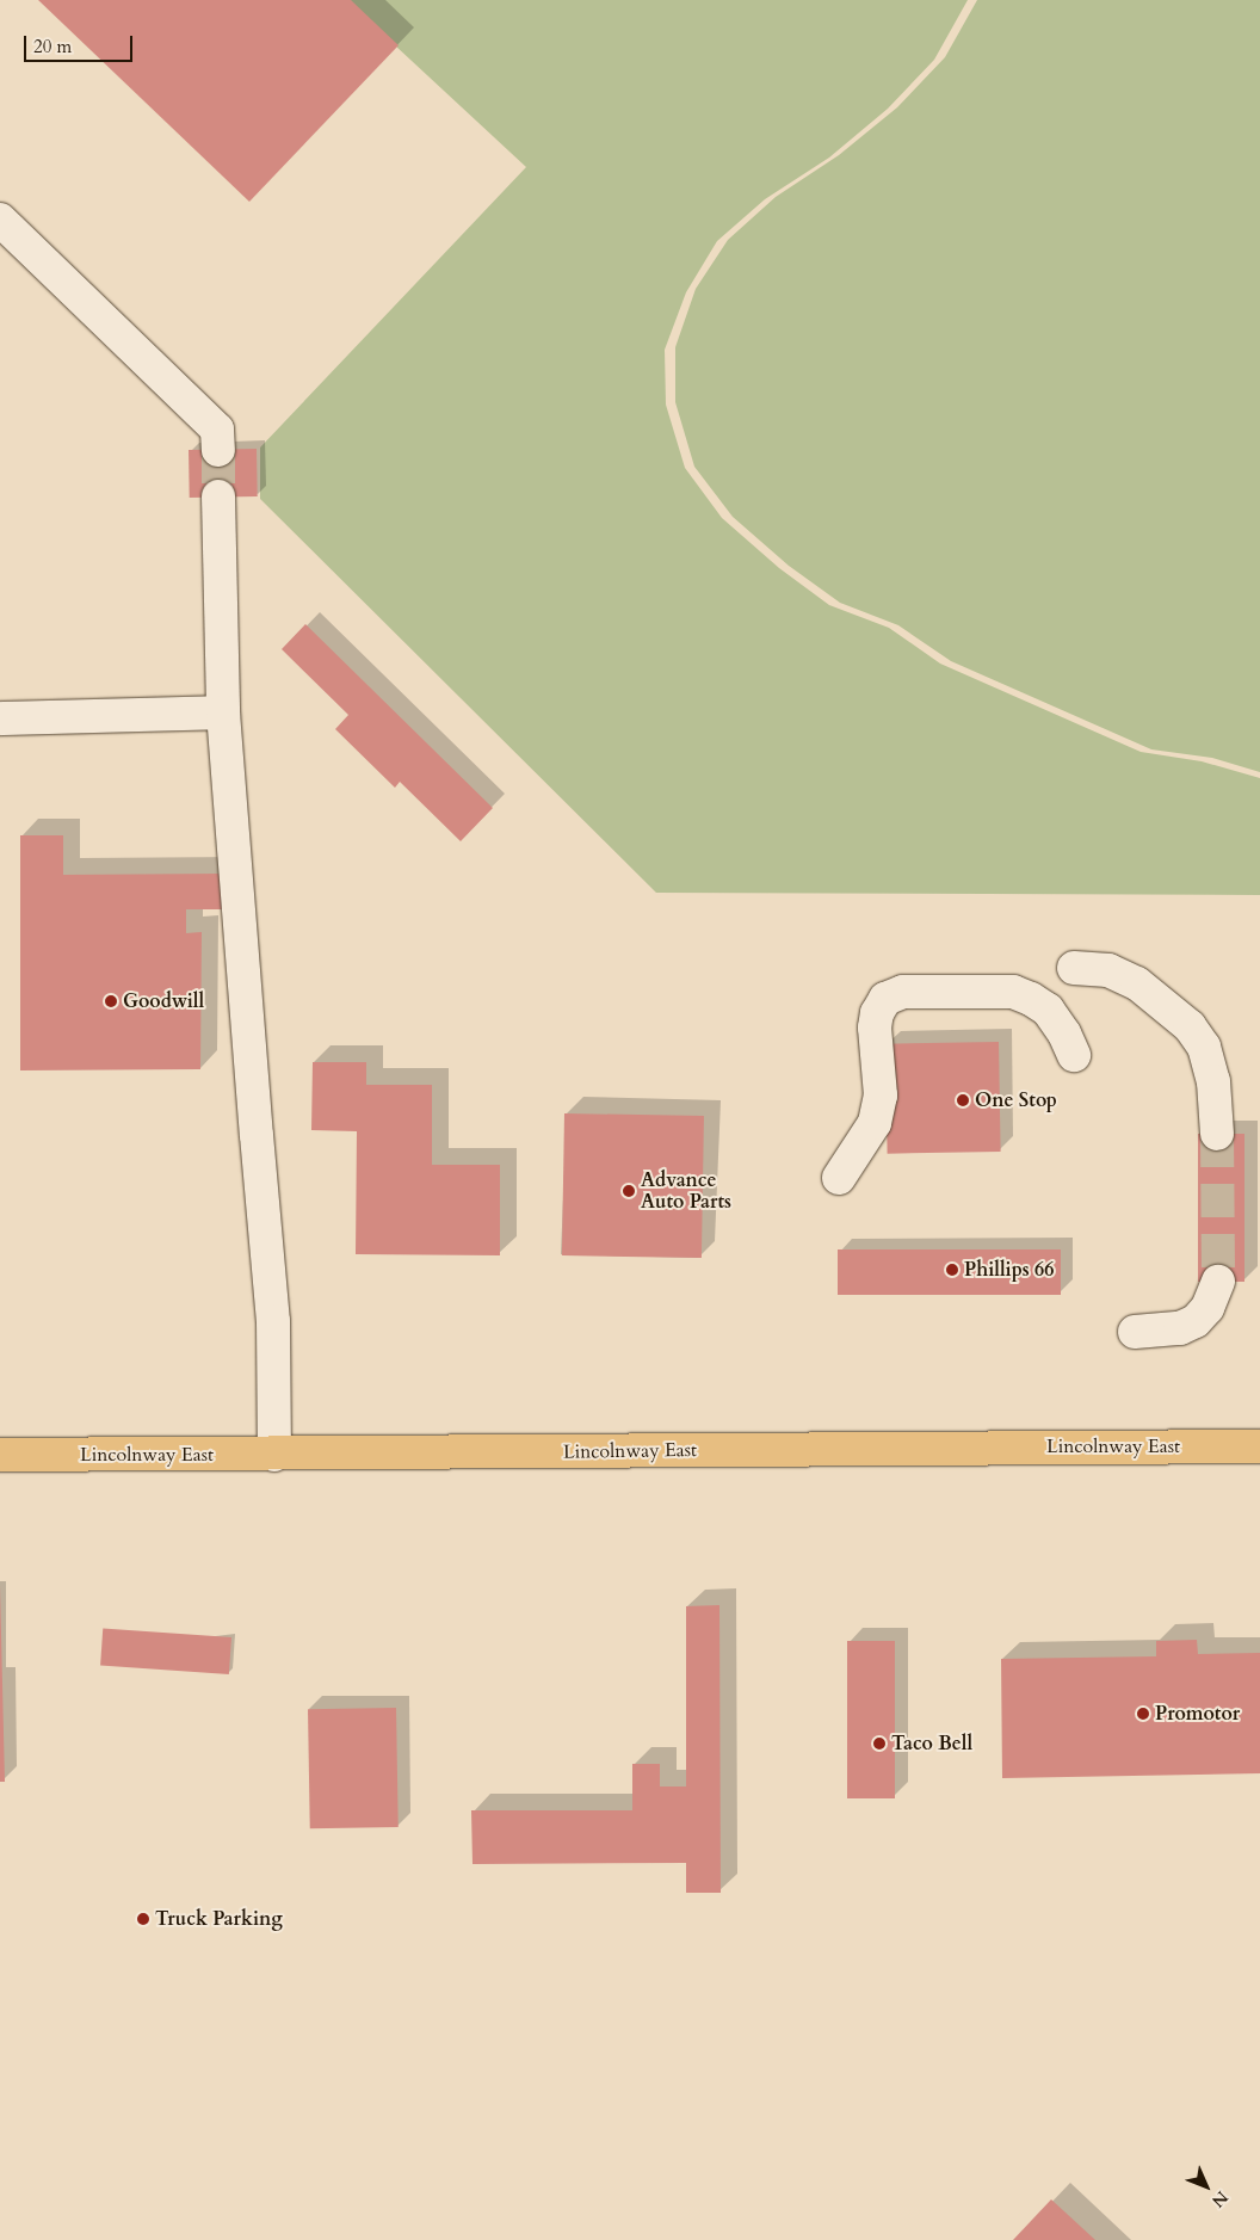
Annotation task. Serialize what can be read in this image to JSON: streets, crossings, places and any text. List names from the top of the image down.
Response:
{
  "streets": {
    "highway": ["Lincolnway East"]
  },
  "places": [
    "Goodwill",
    "One Stop",
    "Advance Auto Parts",
    "Phillips 66",
    "Promotor",
    "Taco Bell",
    "Truck Parking"
  ],
  "scale_bar": "20 m",
  "north": "bottom right"
}
